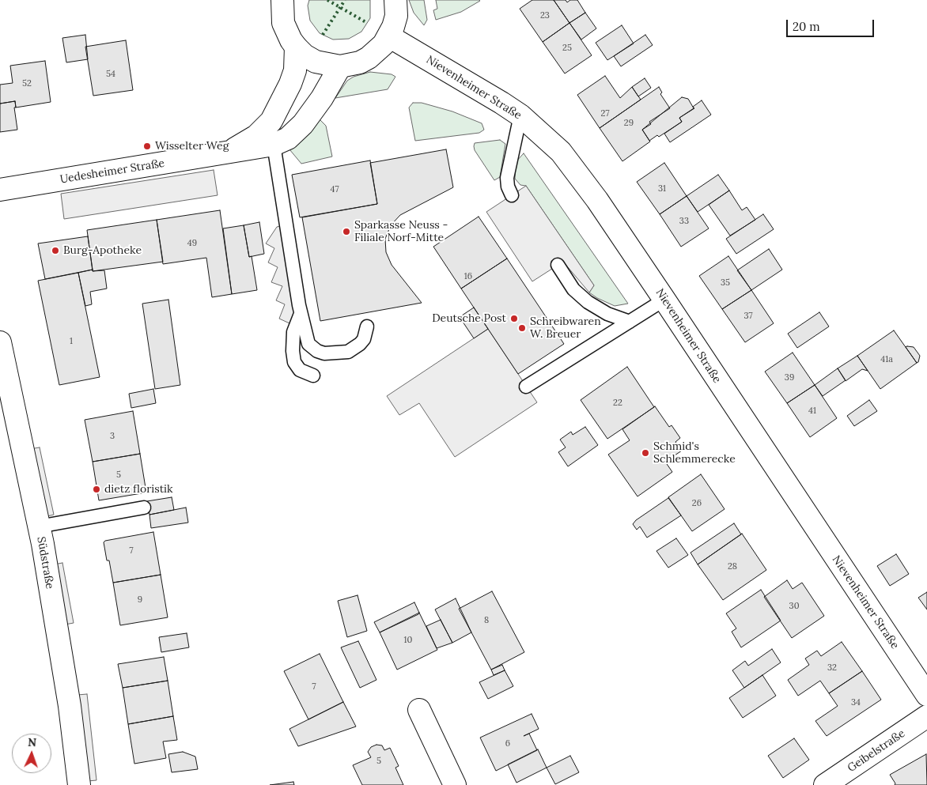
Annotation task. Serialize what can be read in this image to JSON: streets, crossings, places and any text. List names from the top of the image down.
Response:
{
  "streets": {
    "street": [
      "Nievenheimer Straße",
      "Uedesheimer Straße",
      "Südstraße",
      "Geibelstraße"
    ]
  },
  "places": [
    "Wisselter Weg",
    "Sparkasse Neuss - Filiale Norf-Mitte",
    "Burg-Apotheke",
    "Deutsche Post",
    "Schreibwaren W. Breuer",
    "Schmid's Schlemmerecke",
    "dietz floristik"
  ],
  "house_numbers": [
    "23",
    "25",
    "54",
    "52",
    "27",
    "29",
    "31",
    "47",
    "33",
    "49",
    "16",
    "35",
    "37",
    "1",
    "41a",
    "39",
    "22",
    "41",
    "3",
    "5",
    "26",
    "7",
    "28",
    "9",
    "30",
    "8",
    "10",
    "32",
    "7",
    "34",
    "6",
    "5"
  ],
  "scale_bar": "20 m",
  "north": "top"
}
